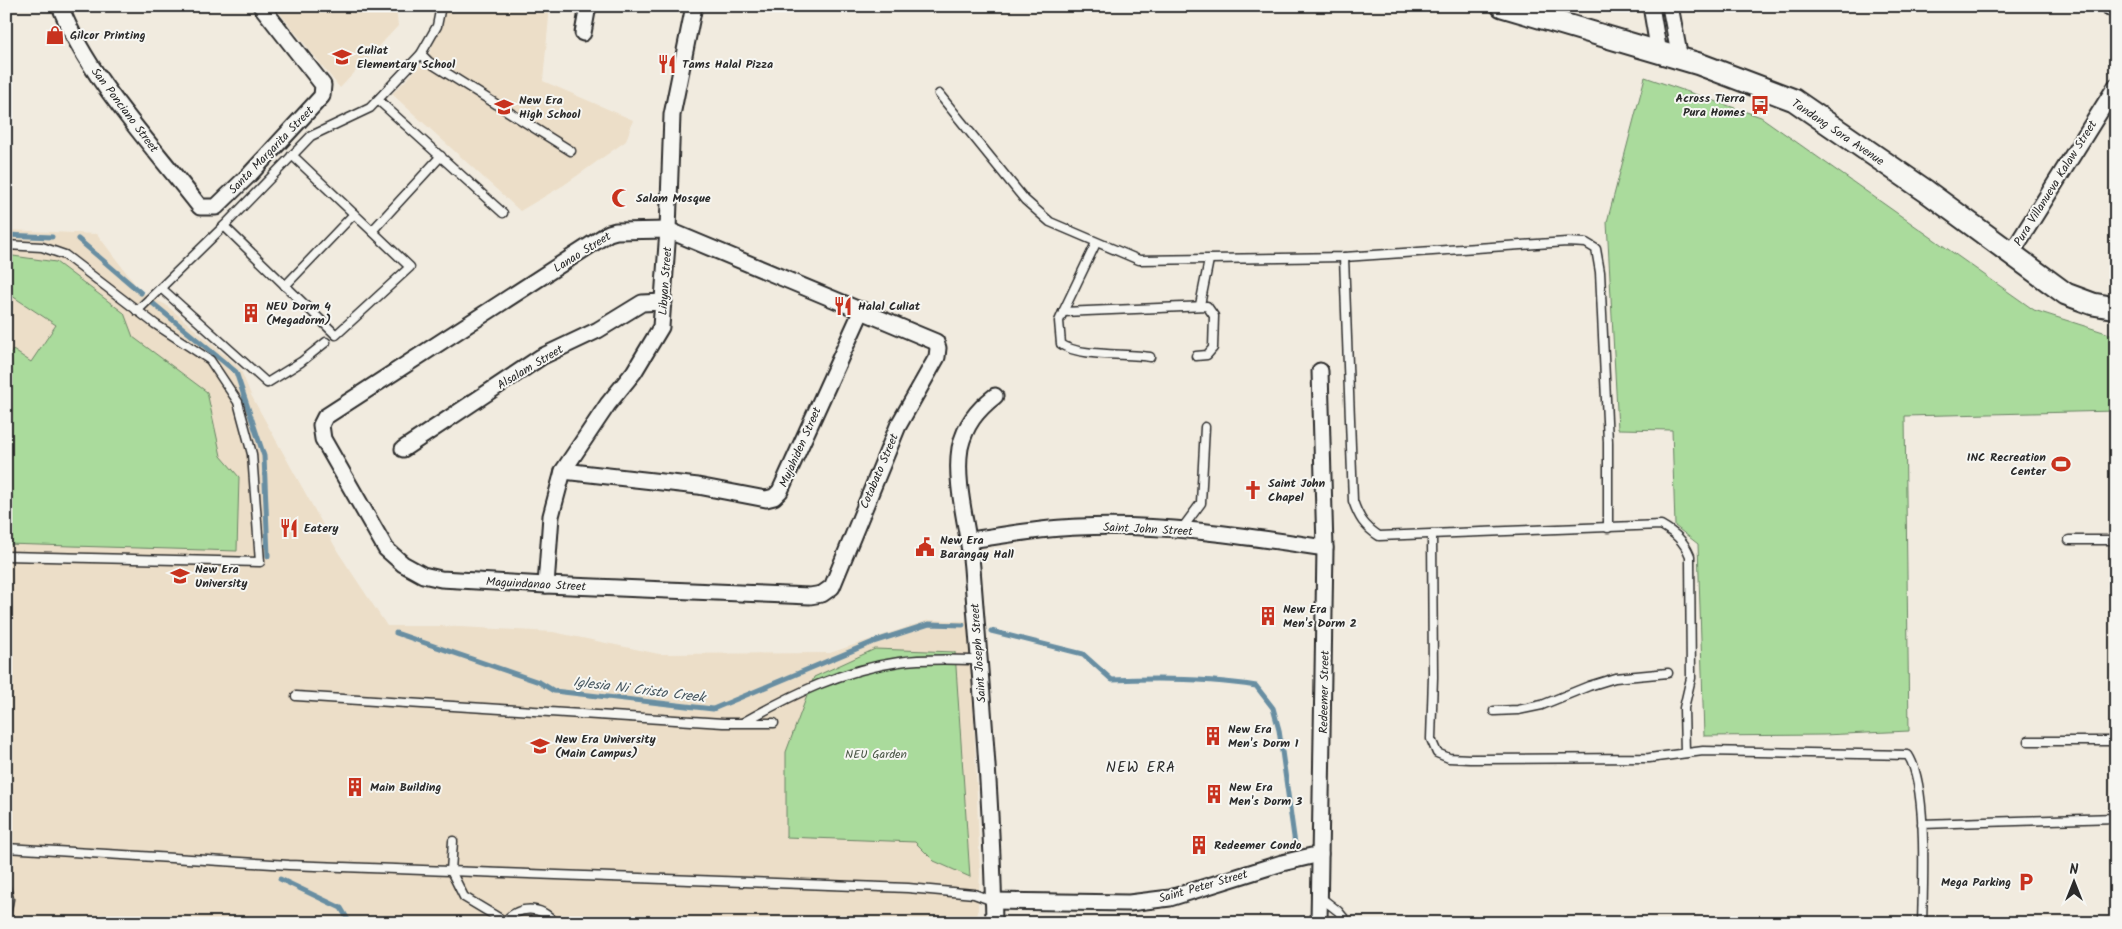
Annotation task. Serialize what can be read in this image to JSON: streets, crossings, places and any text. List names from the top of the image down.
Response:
{
  "streets": {
    "main road": ["Tandang Sora Avenue"],
    "street": [
      "San Ponciano Street",
      "Santa Margarita Street",
      "Pura Villanueva Kalaw Street",
      "Lanao Street",
      "Libyan Street",
      "Alsalam Street",
      "Mujahiden Street",
      "Cotabato Street",
      "Saint John Street",
      "Maguindanao Street",
      "Saint Joseph Street",
      "Redeemer Street",
      "Saint Peter Street"
    ]
  },
  "crossings": [
    ["San Ponciano Street", "Santa Margarita Street"],
    ["Tandang Sora Avenue", "Pura Villanueva Kalaw Street"],
    ["Lanao Street", "Libyan Street"],
    ["Lanao Street", "Mujahiden Street"],
    ["Lanao Street", "Cotabato Street"],
    ["Lanao Street", "Maguindanao Street"],
    ["Libyan Street", "Alsalam Street"],
    ["Libyan Street", "Mujahiden Street"],
    ["Libyan Street", "Maguindanao Street"],
    ["Cotabato Street", "Maguindanao Street"],
    ["Saint John Street", "Saint Joseph Street"],
    ["Saint John Street", "Redeemer Street"],
    ["Saint Joseph Street", "Saint Peter Street"],
    ["Redeemer Street", "Saint Peter Street"]
  ],
  "districts": ["NEW ERA"],
  "water": ["Iglesia Ni Cristo Creek"],
  "parks": ["NEU Garden"],
  "places": {
    "shop": ["Gilcor Printing"],
    "school or university": [
      "Culiat Elementary School",
      "New Era High School",
      "New Era University",
      "New Era University (Main Campus)"
    ],
    "restaurant": ["Tams Halal Pizza", "Halal Culiat", "Eatery"],
    "bus stop": ["Across Tierra Pura Homes"],
    "mosque": ["Salam Mosque"],
    "building": [
      "NEU Dorm 4 (Megadorm)",
      "New Era Men's Dorm 2",
      "New Era Men's Dorm 1",
      "Main Building",
      "New Era Men's Dorm 3",
      "Redeemer Condo"
    ],
    "sports": ["INC Recreation Center"],
    "church": ["Saint John Chapel"],
    "public building": ["New Era Barangay Hall"],
    "parking": ["Mega Parking"]
  },
  "north": "top"
}
